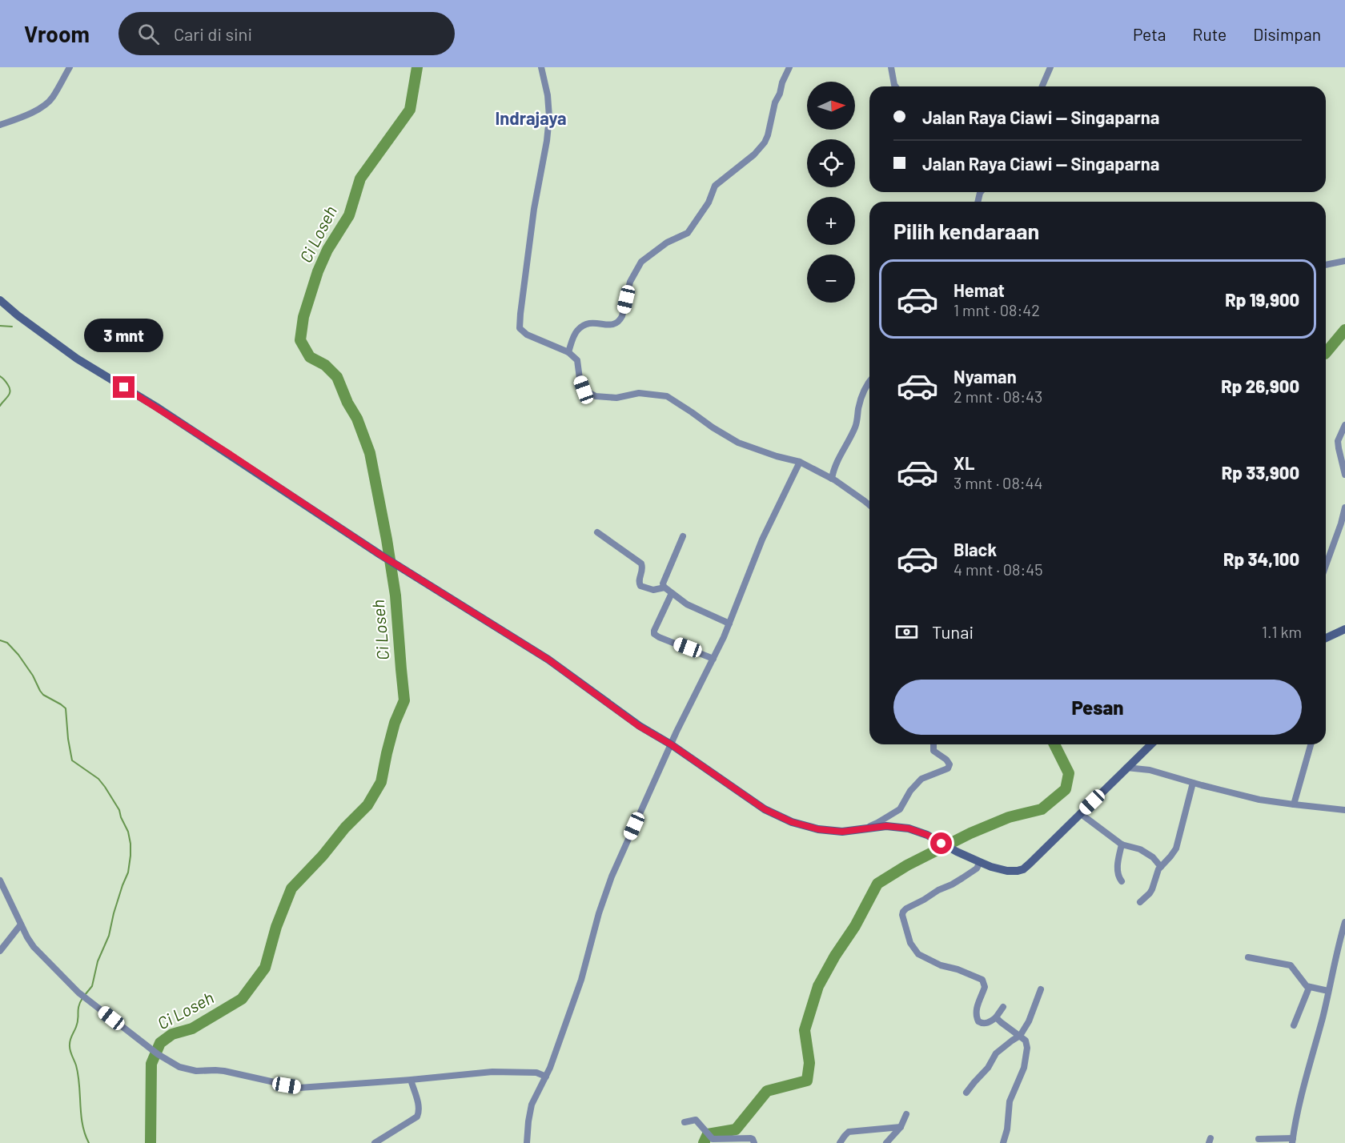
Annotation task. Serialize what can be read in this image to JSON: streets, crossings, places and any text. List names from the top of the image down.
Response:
{
  "districts": ["Indrajaya"],
  "water": ["Ci Loseh"],
  "north": "right",
  "page": {
    "header": "Vroom",
    "search": "Cari di sini",
    "nav": ["Peta", "Rute", "Disimpan"],
    "map_buttons": ["+", "−"],
    "banner": ["Jalan Raya Ciawi — Singaparna", "Jalan Raya Ciawi — Singaparna"],
    "heading": "Pilih kendaraan",
    "list": [
      {
        "name": "Hemat",
        "note": "1 mnt · 08:42",
        "value": "Rp 19,900"
      },
      {
        "name": "Nyaman",
        "note": "2 mnt · 08:43",
        "value": "Rp 26,900"
      },
      {
        "name": "XL",
        "note": "3 mnt · 08:44",
        "value": "Rp 33,900"
      },
      {
        "name": "Black",
        "note": "4 mnt · 08:45",
        "value": "Rp 34,100"
      }
    ],
    "bubble": "3 mnt",
    "pay": ["Tunai", "1.1 km"],
    "buttons": "Pesan"
  }
}
